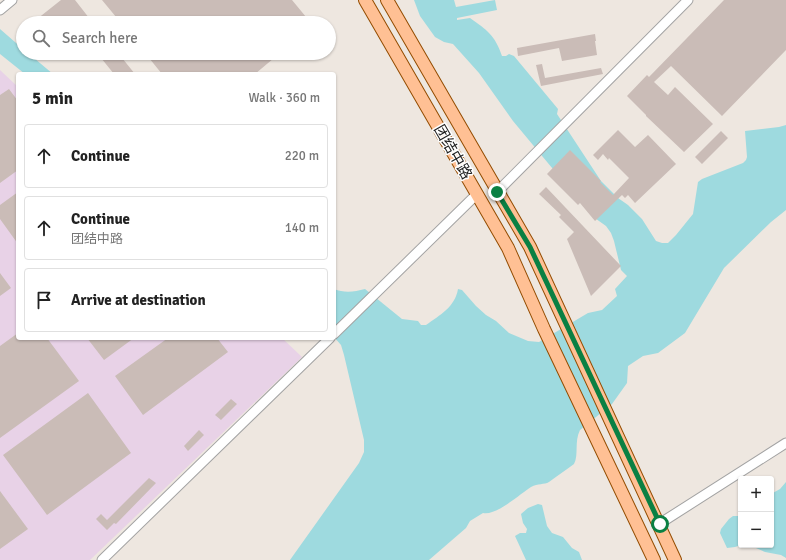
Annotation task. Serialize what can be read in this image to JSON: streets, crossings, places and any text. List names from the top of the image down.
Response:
{
  "streets": {
    "main road": ["团结中路"]
  },
  "page": {
    "search": "Search here",
    "heading": ["5 min", "Walk · 360 m"],
    "list": [
      ["Continue", "220 m"],
      ["Continue", "团结中路", "140 m"],
      "Arrive at destination"
    ],
    "map_buttons": ["+", "−"]
  }
}
